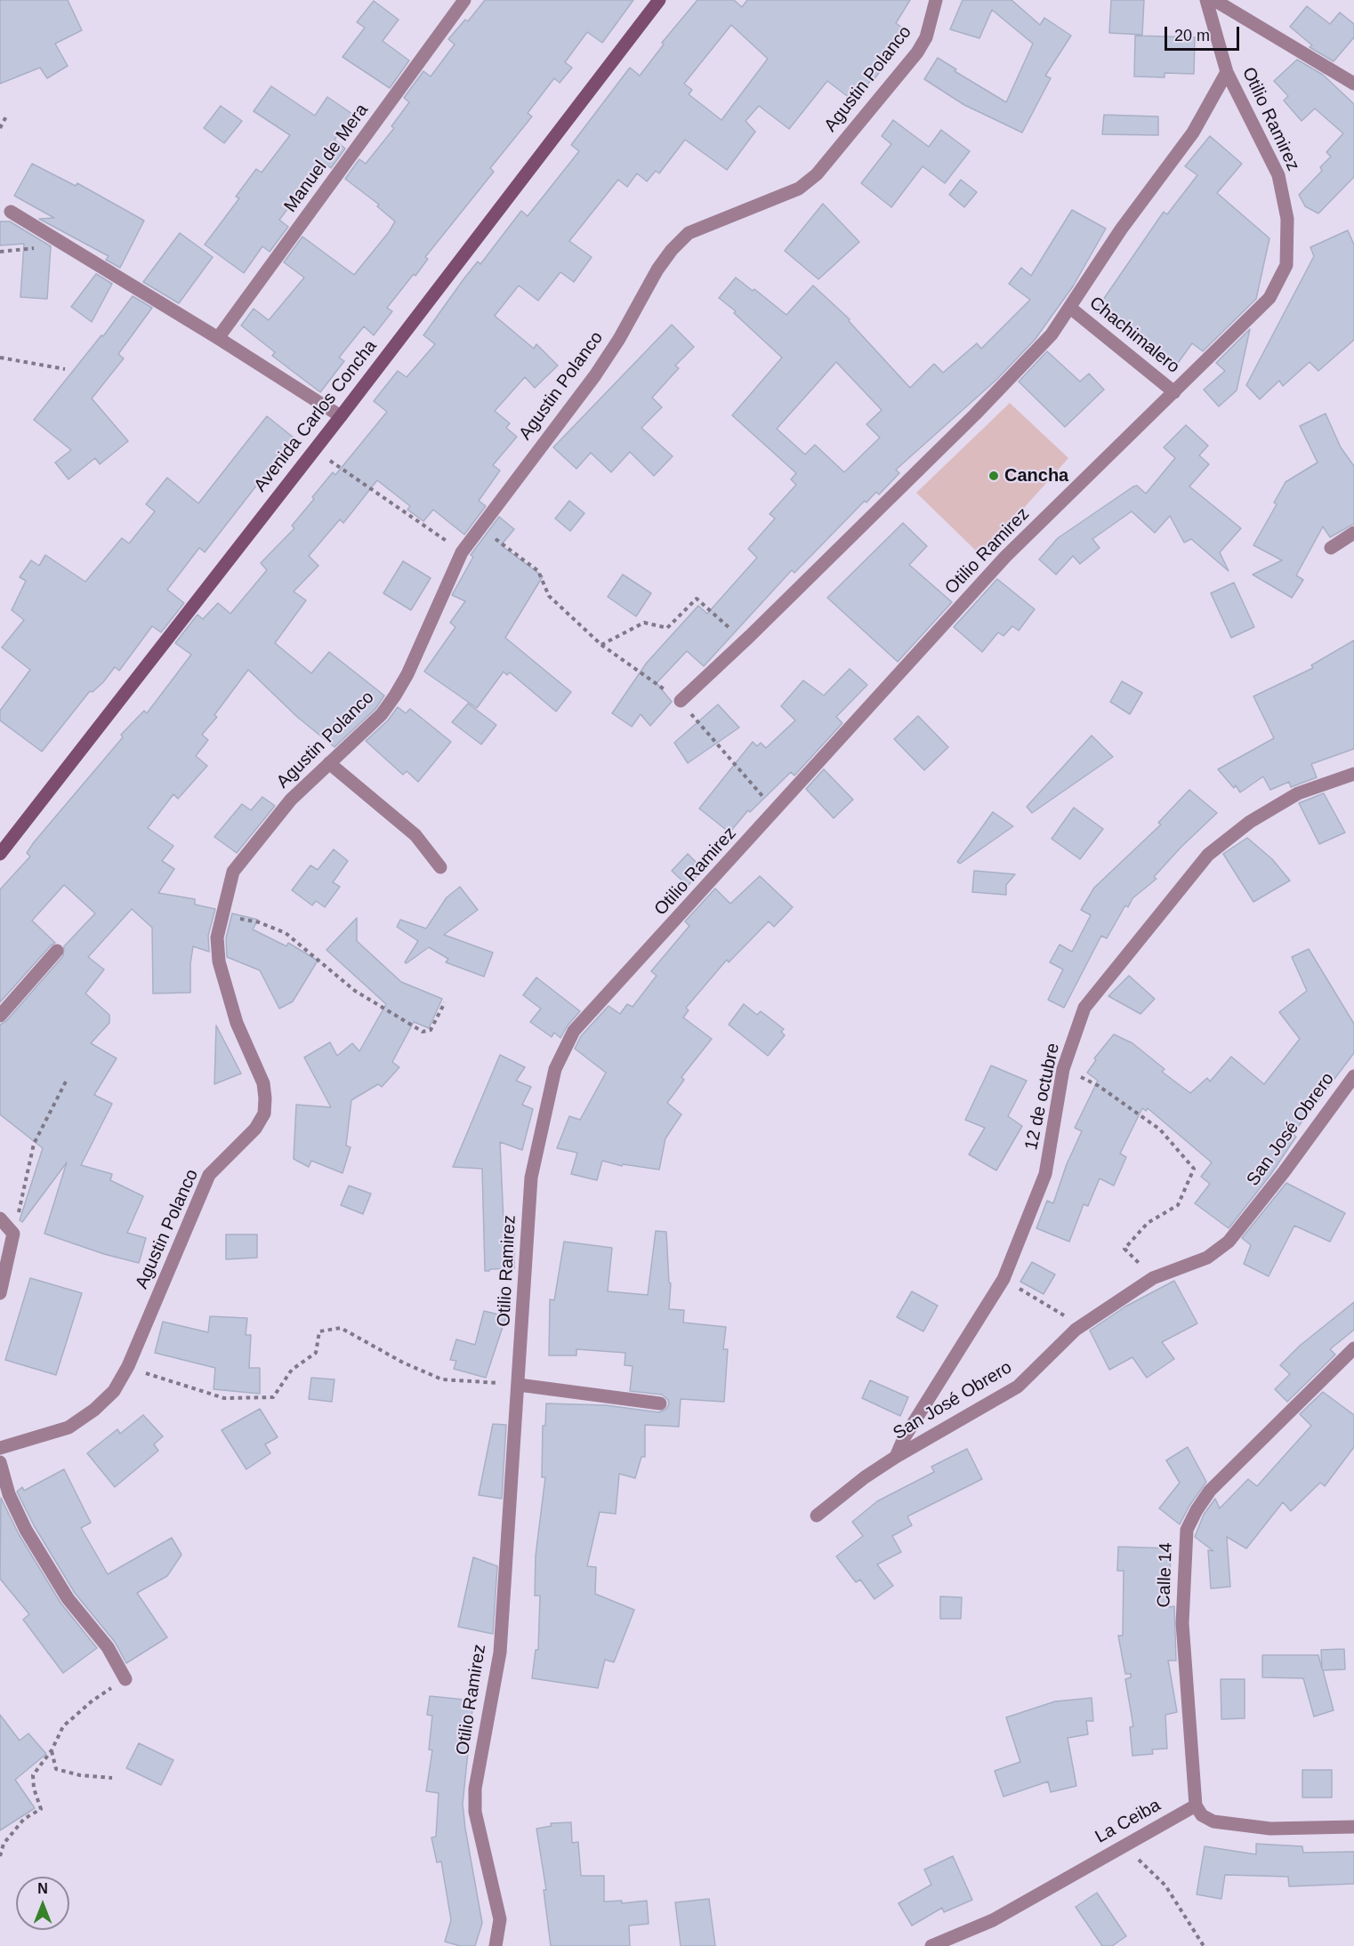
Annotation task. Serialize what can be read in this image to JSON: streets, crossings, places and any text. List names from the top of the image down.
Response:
{
  "streets": {
    "street": [
      "Agustin Polanco",
      "Otilio Ramirez",
      "Manuel de Mera",
      "Chachimalero",
      "Avenida Carlos Concha",
      "12 de octubre",
      "San José Obrero",
      "Calle 14",
      "La Ceiba"
    ]
  },
  "crossings": [
    ["Otilio Ramirez", "Chachimalero"],
    ["12 de octubre", "San José Obrero"],
    ["Calle 14", "La Ceiba"]
  ],
  "places": ["Cancha"],
  "scale_bar": "20 m",
  "north": "top"
}
